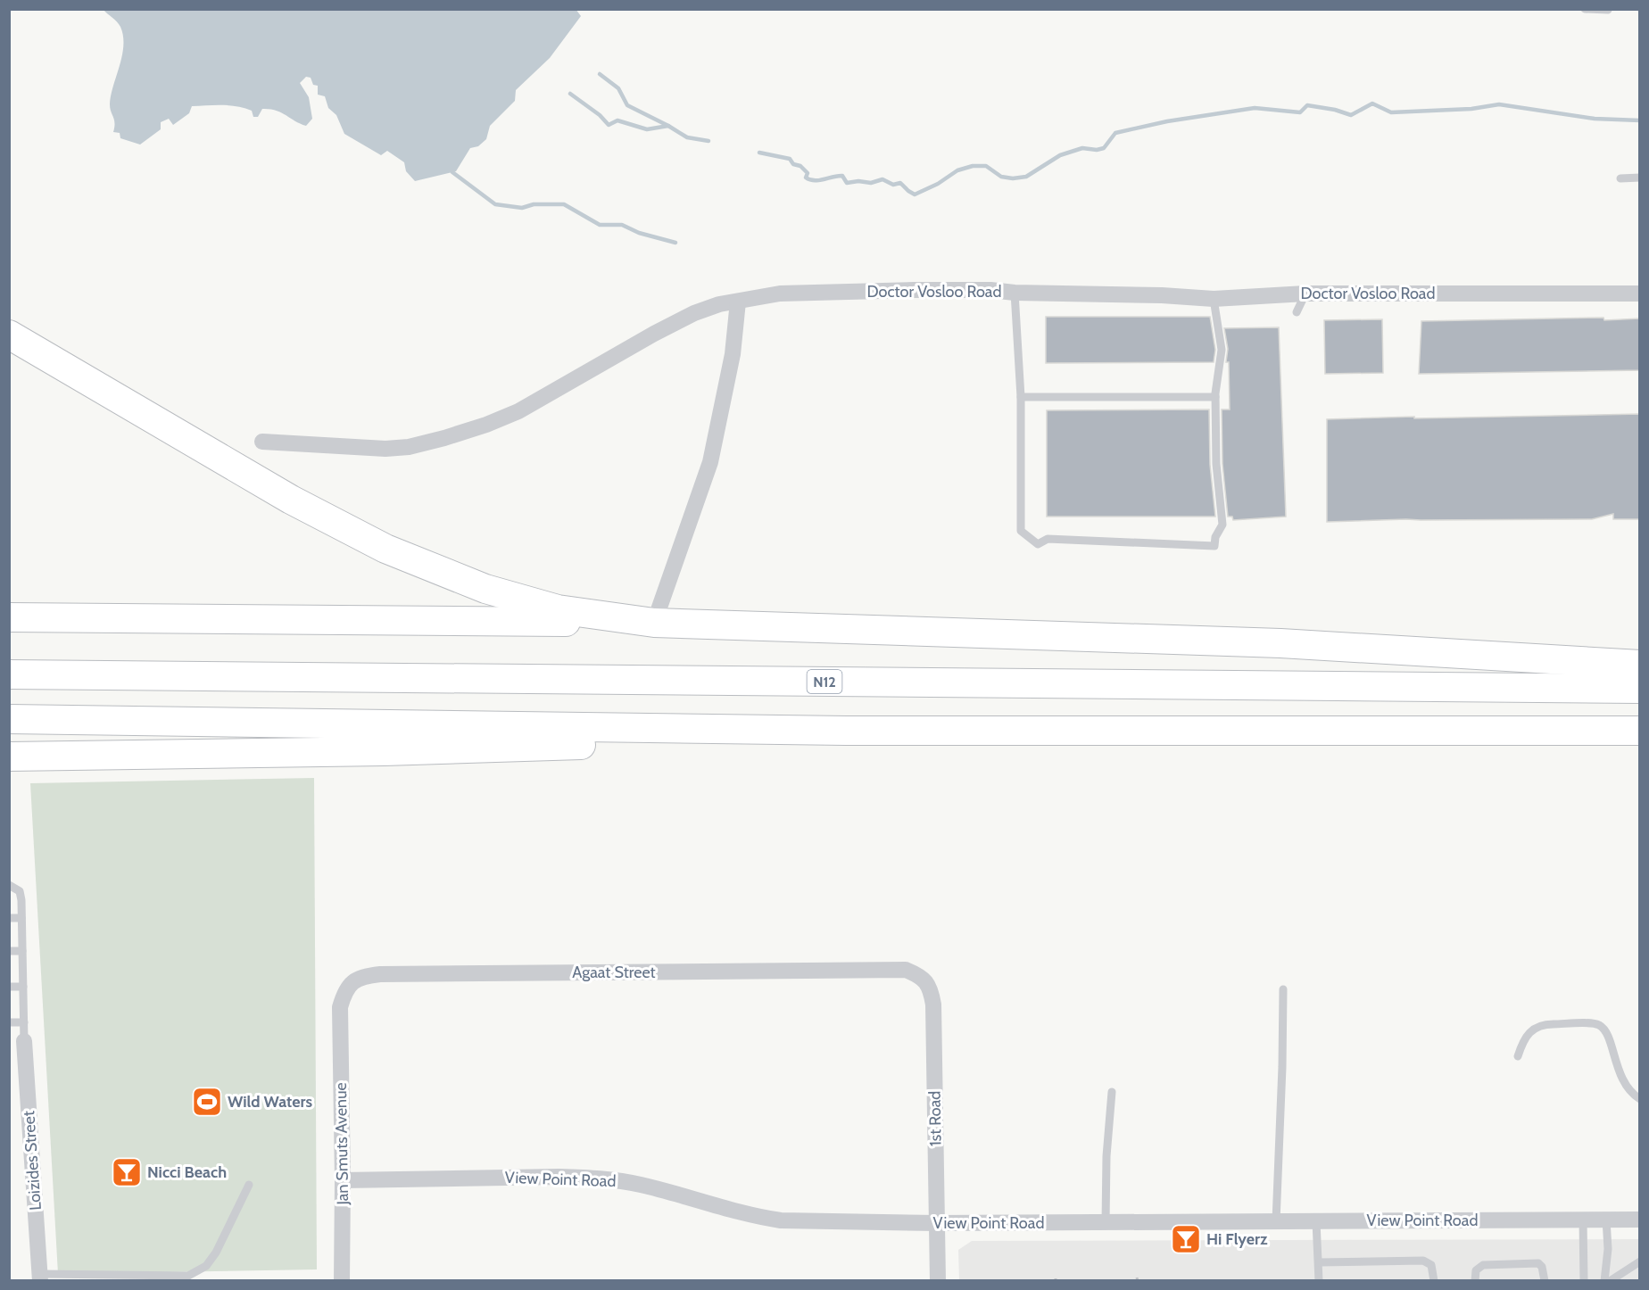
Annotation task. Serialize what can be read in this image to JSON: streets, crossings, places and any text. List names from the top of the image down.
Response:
{
  "streets": {
    "highway": ["N12"],
    "street": [
      "Doctor Vosloo Road",
      "Agaat Street",
      "1st Road",
      "Jan Smuts Avenue",
      "Loizides Street",
      "View Point Road"
    ]
  },
  "crossings": [
    ["Agaat Street", "1st Road"],
    ["Agaat Street", "Jan Smuts Avenue"],
    ["1st Road", "View Point Road"],
    ["Jan Smuts Avenue", "View Point Road"]
  ],
  "places": {
    "sports": ["Wild Waters"],
    "bar": ["Nicci Beach", "Hi Flyerz"]
  }
}
